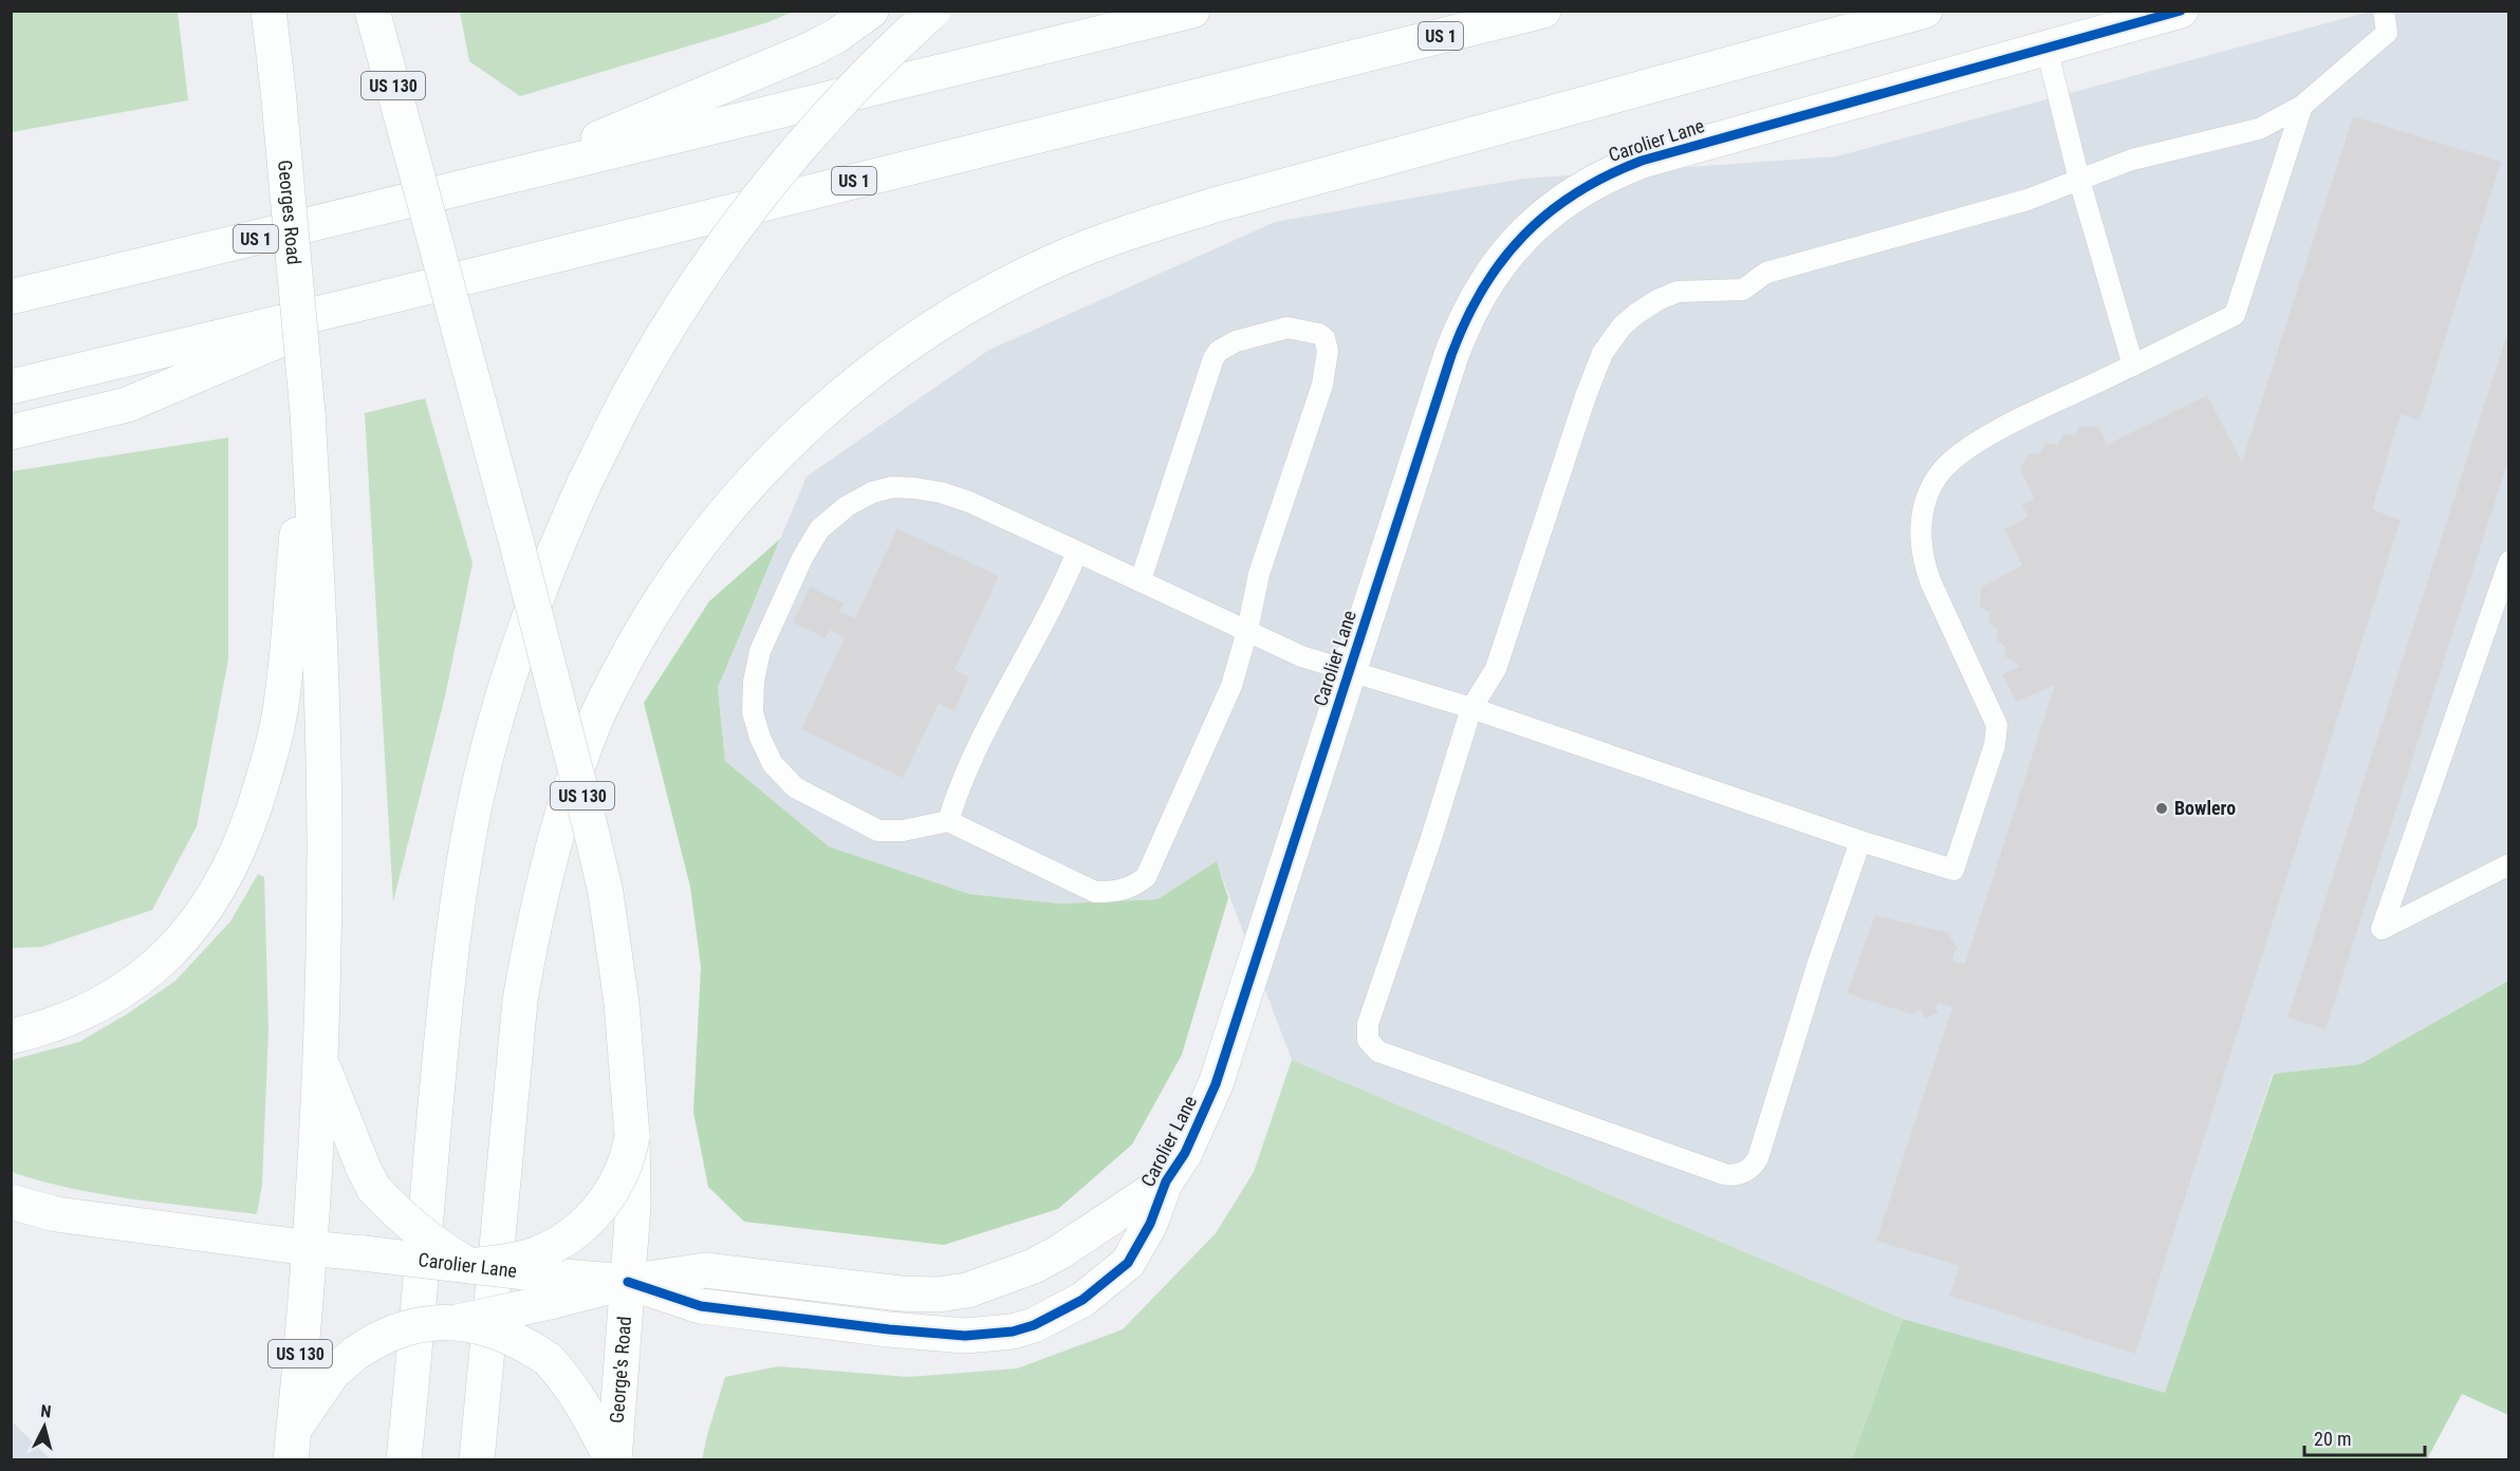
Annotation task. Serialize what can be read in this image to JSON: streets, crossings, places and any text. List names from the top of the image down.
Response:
{
  "streets": {
    "main road": [
      "US 1",
      "US 130",
      "Carolier Lane",
      "Georges Road",
      "George's Road"
    ]
  },
  "crossings": [
    ["US 130", "Carolier Lane"],
    ["US 130", "Georges Road"],
    ["US 130", "George's Road"],
    ["Carolier Lane", "George's Road"]
  ],
  "places": ["Bowlero"],
  "scale_bar": "20 m",
  "north": "top"
}
